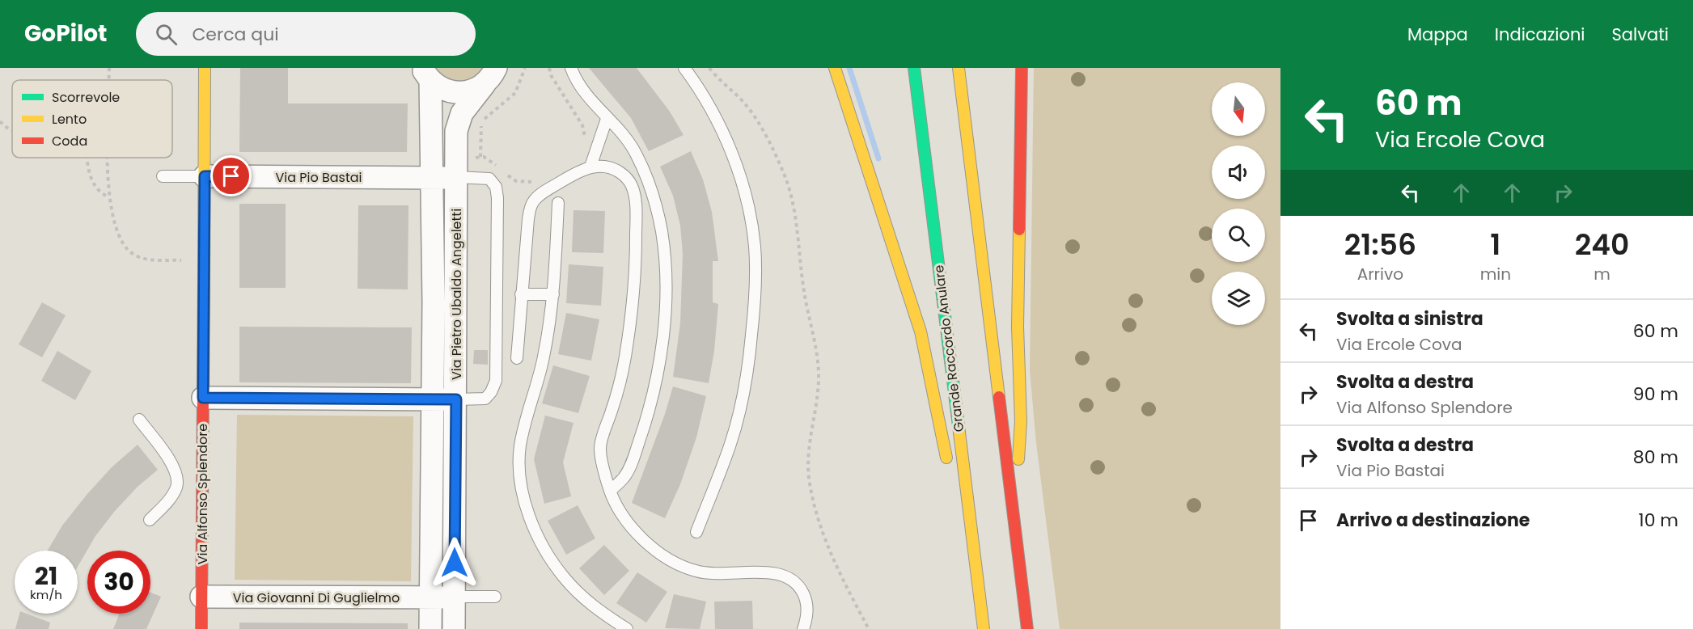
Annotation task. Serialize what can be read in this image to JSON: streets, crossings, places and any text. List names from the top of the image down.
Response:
{
  "streets": {
    "main road": ["Grande Raccordo Anulare", "Via Alfonso Splendore"],
    "street": ["Via Pio Bastai", "Via Pietro Ubaldo Angeletti", "Via Giovanni Di Guglielmo"]
  },
  "crossings": [
    ["Via Pio Bastai", "Via Pietro Ubaldo Angeletti"],
    ["Via Pio Bastai", "Via Alfonso Splendore"],
    ["Via Pietro Ubaldo Angeletti", "Via Giovanni Di Guglielmo"],
    ["Via Alfonso Splendore", "Via Giovanni Di Guglielmo"]
  ],
  "legend": ["Scorrevole", "Lento", "Coda"],
  "north": "bottom",
  "page": {
    "header": "GoPilot",
    "search": "Cerca qui",
    "nav": ["Mappa", "Indicazioni", "Salvati"],
    "turn": ["60 m", "Via Ercole Cova"],
    "eta": [
      "21:56",
      "Arrivo",
      "1",
      "min",
      "240",
      "m"
    ],
    "list": [
      {
        "name": "Svolta a sinistra",
        "note": "Via Ercole Cova",
        "value": "60 m"
      },
      {
        "name": "Svolta a destra",
        "note": "Via Alfonso Splendore",
        "value": "90 m"
      },
      {
        "name": "Svolta a destra",
        "note": "Via Pio Bastai",
        "value": "80 m"
      },
      {
        "name": "Arrivo a destinazione",
        "value": "10 m"
      }
    ],
    "speed": "21 km/h",
    "limit": "30"
  }
}
